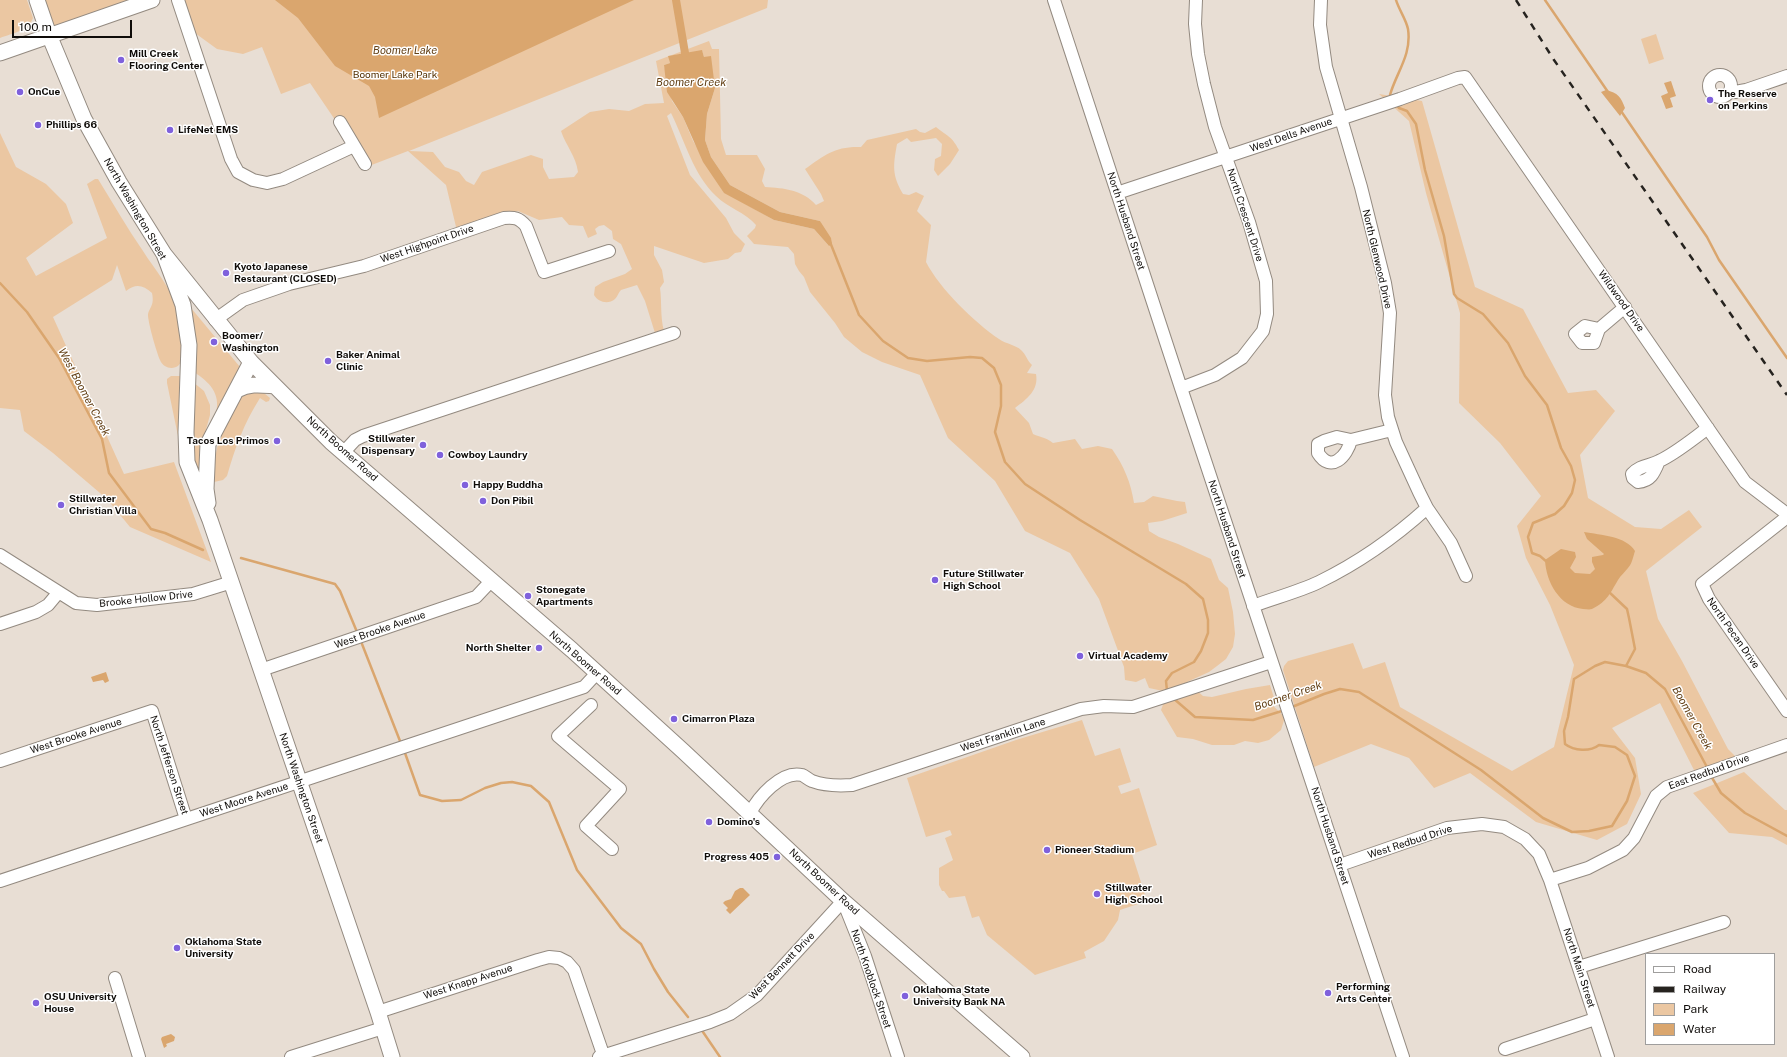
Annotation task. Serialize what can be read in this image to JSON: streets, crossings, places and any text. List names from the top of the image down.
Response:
{
  "streets": {
    "main road": ["North Washington Street", "North Boomer Road"],
    "street": [
      "West Dells Avenue",
      "North Crescent Drive",
      "North Husband Street",
      "West Highpoint Drive",
      "North Glenwood Drive",
      "Wildwood Drive",
      "Brooke Hollow Drive",
      "West Brooke Avenue",
      "North Pecan Drive",
      "West Franklin Lane",
      "North Jefferson Street",
      "East Redbud Drive",
      "West Moore Avenue",
      "West Redbud Drive",
      "West Bennett Drive",
      "North Main Street",
      "North Knoblock Street",
      "West Knapp Avenue"
    ]
  },
  "crossings": [
    ["West Dells Avenue", "North Crescent Drive"],
    ["West Dells Avenue", "North Husband Street"],
    ["West Dells Avenue", "North Glenwood Drive"],
    ["West Dells Avenue", "Wildwood Drive"],
    ["North Washington Street", "North Boomer Road"],
    ["North Washington Street", "Brooke Hollow Drive"],
    ["North Washington Street", "West Brooke Avenue"],
    ["North Washington Street", "West Moore Avenue"],
    ["North Washington Street", "West Knapp Avenue"],
    ["North Crescent Drive", "North Husband Street"],
    ["North Husband Street", "West Franklin Lane"],
    ["North Husband Street", "West Redbud Drive"],
    ["West Highpoint Drive", "North Boomer Road"],
    ["North Boomer Road", "West Brooke Avenue"],
    ["North Boomer Road", "West Franklin Lane"],
    ["North Boomer Road", "West Moore Avenue"],
    ["North Boomer Road", "West Bennett Drive"],
    ["North Boomer Road", "North Knoblock Street"],
    ["West Brooke Avenue", "North Jefferson Street"],
    ["North Jefferson Street", "West Moore Avenue"],
    ["East Redbud Drive", "West Redbud Drive"],
    ["East Redbud Drive", "North Main Street"],
    ["West Redbud Drive", "North Main Street"],
    ["West Bennett Drive", "North Knoblock Street"],
    ["West Bennett Drive", "West Knapp Avenue"]
  ],
  "water": ["Boomer Lake", "Boomer Creek", "West Boomer Creek"],
  "parks": ["Boomer Lake Park"],
  "places": [
    "Mill Creek Flooring Center",
    "OnCue",
    "The Reserve on Perkins",
    "Phillips 66",
    "LifeNet EMS",
    "Kyoto Japanese Restaurant (CLOSED)",
    "Boomer/ Washington",
    "Baker Animal Clinic",
    "Tacos Los Primos",
    "Stillwater Dispensary",
    "Cowboy Laundry",
    "Happy Buddha",
    "Don Pibil",
    "Stillwater Christian Villa",
    "Future Stillwater High School",
    "Stonegate Apartments",
    "North Shelter",
    "Virtual Academy",
    "Cimarron Plaza",
    "Domino's",
    "Pioneer Stadium",
    "Progress 405",
    "Stillwater High School",
    "Oklahoma State University",
    "Performing Arts Center",
    "Oklahoma State University Bank NA",
    "OSU University House"
  ],
  "legend": [
    "Road",
    "Railway",
    "Park",
    "Water"
  ],
  "scale_bar": "100 m"
}
